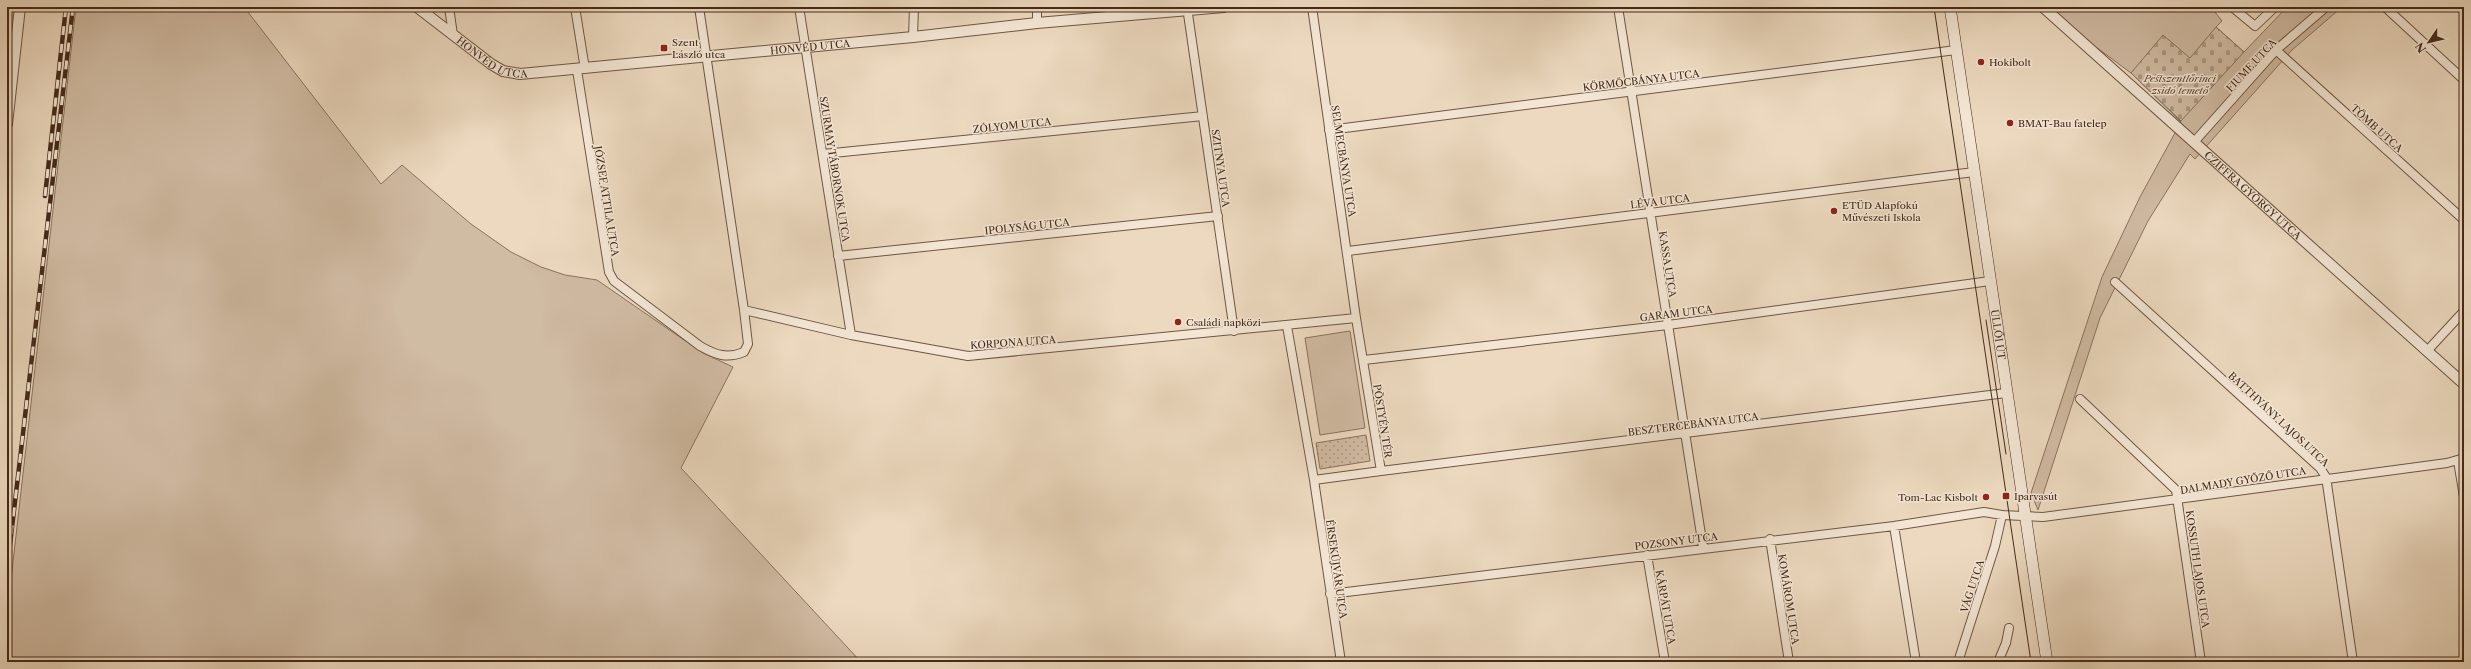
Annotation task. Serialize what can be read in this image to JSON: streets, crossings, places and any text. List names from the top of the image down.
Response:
{
  "streets": {
    "main road": ["ÜLLŐI ÚT"],
    "street": [
      "HONVÉD UTCA",
      "FIUME UTCA",
      "KÖRMÖCBÁNYA UTCA",
      "ZÓLYOM UTCA",
      "TÖMB UTCA",
      "SELMECBÁNYA UTCA",
      "SZITNYA UTCA",
      "SZURMAY TÁBORNOK UTCA",
      "CZIFFRA GYÖRGY UTCA",
      "JÓZSEF ATTILA UTCA",
      "LÉVA UTCA",
      "IPOLYSÁG UTCA",
      "KASSA UTCA",
      "GARAM UTCA",
      "KORPONA UTCA",
      "BATTHYÁNY LAJOS UTCA",
      "PÖSTYÉN TÉR",
      "BESZTERCEBÁNYA UTCA",
      "DALMADY GYŐZŐ UTCA",
      "POZSONY UTCA",
      "ÉRSEKÚJVÁR UTCA",
      "KOSSUTH LAJOS UTCA",
      "VÁG UTCA",
      "KOMÁROM UTCA",
      "KÁRPÁT UTCA"
    ]
  },
  "crossings": [
    ["HONVÉD UTCA", "SZITNYA UTCA"],
    ["HONVÉD UTCA", "SZURMAY TÁBORNOK UTCA"],
    ["HONVÉD UTCA", "JÓZSEF ATTILA UTCA"],
    ["FIUME UTCA", "TÖMB UTCA"],
    ["FIUME UTCA", "CZIFFRA GYÖRGY UTCA"],
    ["KÖRMÖCBÁNYA UTCA", "SELMECBÁNYA UTCA"],
    ["KÖRMÖCBÁNYA UTCA", "KASSA UTCA"],
    ["KÖRMÖCBÁNYA UTCA", "ÜLLŐI ÚT"],
    ["ZÓLYOM UTCA", "SZITNYA UTCA"],
    ["ZÓLYOM UTCA", "SZURMAY TÁBORNOK UTCA"],
    ["SELMECBÁNYA UTCA", "LÉVA UTCA"],
    ["SELMECBÁNYA UTCA", "PÖSTYÉN TÉR"],
    ["SZITNYA UTCA", "IPOLYSÁG UTCA"],
    ["SZITNYA UTCA", "KORPONA UTCA"],
    ["SZURMAY TÁBORNOK UTCA", "IPOLYSÁG UTCA"],
    ["SZURMAY TÁBORNOK UTCA", "KORPONA UTCA"],
    ["JÓZSEF ATTILA UTCA", "KORPONA UTCA"],
    ["LÉVA UTCA", "KASSA UTCA"],
    ["LÉVA UTCA", "ÜLLŐI ÚT"],
    ["KASSA UTCA", "GARAM UTCA"],
    ["KASSA UTCA", "BESZTERCEBÁNYA UTCA"],
    ["KASSA UTCA", "POZSONY UTCA"],
    ["GARAM UTCA", "ÜLLŐI ÚT"],
    ["GARAM UTCA", "PÖSTYÉN TÉR"],
    ["ÜLLŐI ÚT", "BESZTERCEBÁNYA UTCA"],
    ["ÜLLŐI ÚT", "DALMADY GYŐZŐ UTCA"],
    ["ÜLLŐI ÚT", "POZSONY UTCA"],
    ["BATTHYÁNY LAJOS UTCA", "DALMADY GYŐZŐ UTCA"],
    ["PÖSTYÉN TÉR", "BESZTERCEBÁNYA UTCA"],
    ["PÖSTYÉN TÉR", "ÉRSEKÚJVÁR UTCA"],
    ["DALMADY GYŐZŐ UTCA", "POZSONY UTCA"],
    ["DALMADY GYŐZŐ UTCA", "KOSSUTH LAJOS UTCA"],
    ["POZSONY UTCA", "ÉRSEKÚJVÁR UTCA"],
    ["POZSONY UTCA", "VÁG UTCA"],
    ["POZSONY UTCA", "KOMÁROM UTCA"],
    ["POZSONY UTCA", "KÁRPÁT UTCA"]
  ],
  "parks": ["Pestszentlőrinci zsidó temető"],
  "places": {
    "transit": ["Szent László utca", "Iparvasút"],
    "other": [
      "Hokibolt",
      "BMAT-Bau fatelep",
      "ETÜD Alapfokú Művészeti Iskola",
      "Családi napközi",
      "Tom-Lac Kisbolt"
    ]
  },
  "north": "bottom left"
}
